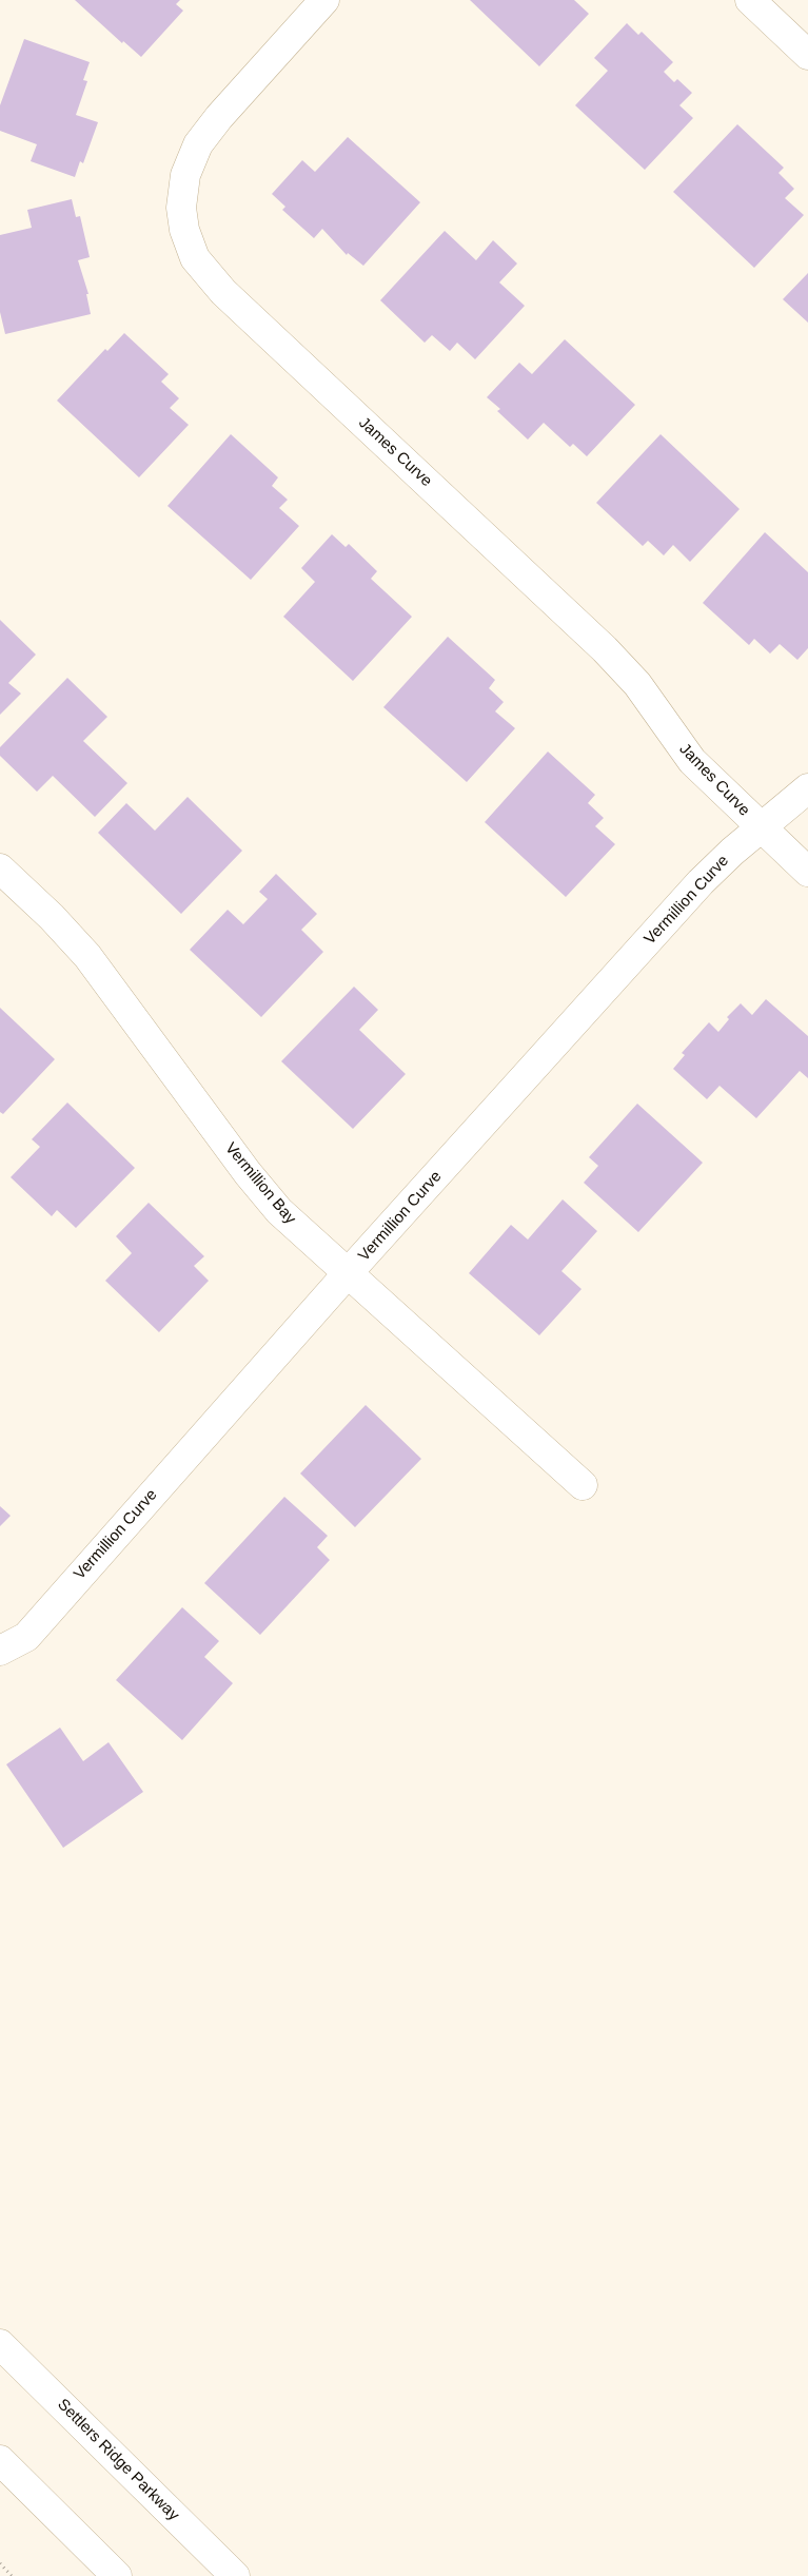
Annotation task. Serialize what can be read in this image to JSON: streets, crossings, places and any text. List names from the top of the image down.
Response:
{
  "streets": {
    "street": [
      "James Curve",
      "Vermillion Curve",
      "Vermillion Bay",
      "Settlers Ridge Parkway"
    ]
  },
  "crossings": [
    ["James Curve", "Vermillion Curve"],
    ["Vermillion Curve", "Vermillion Bay"]
  ]
}
